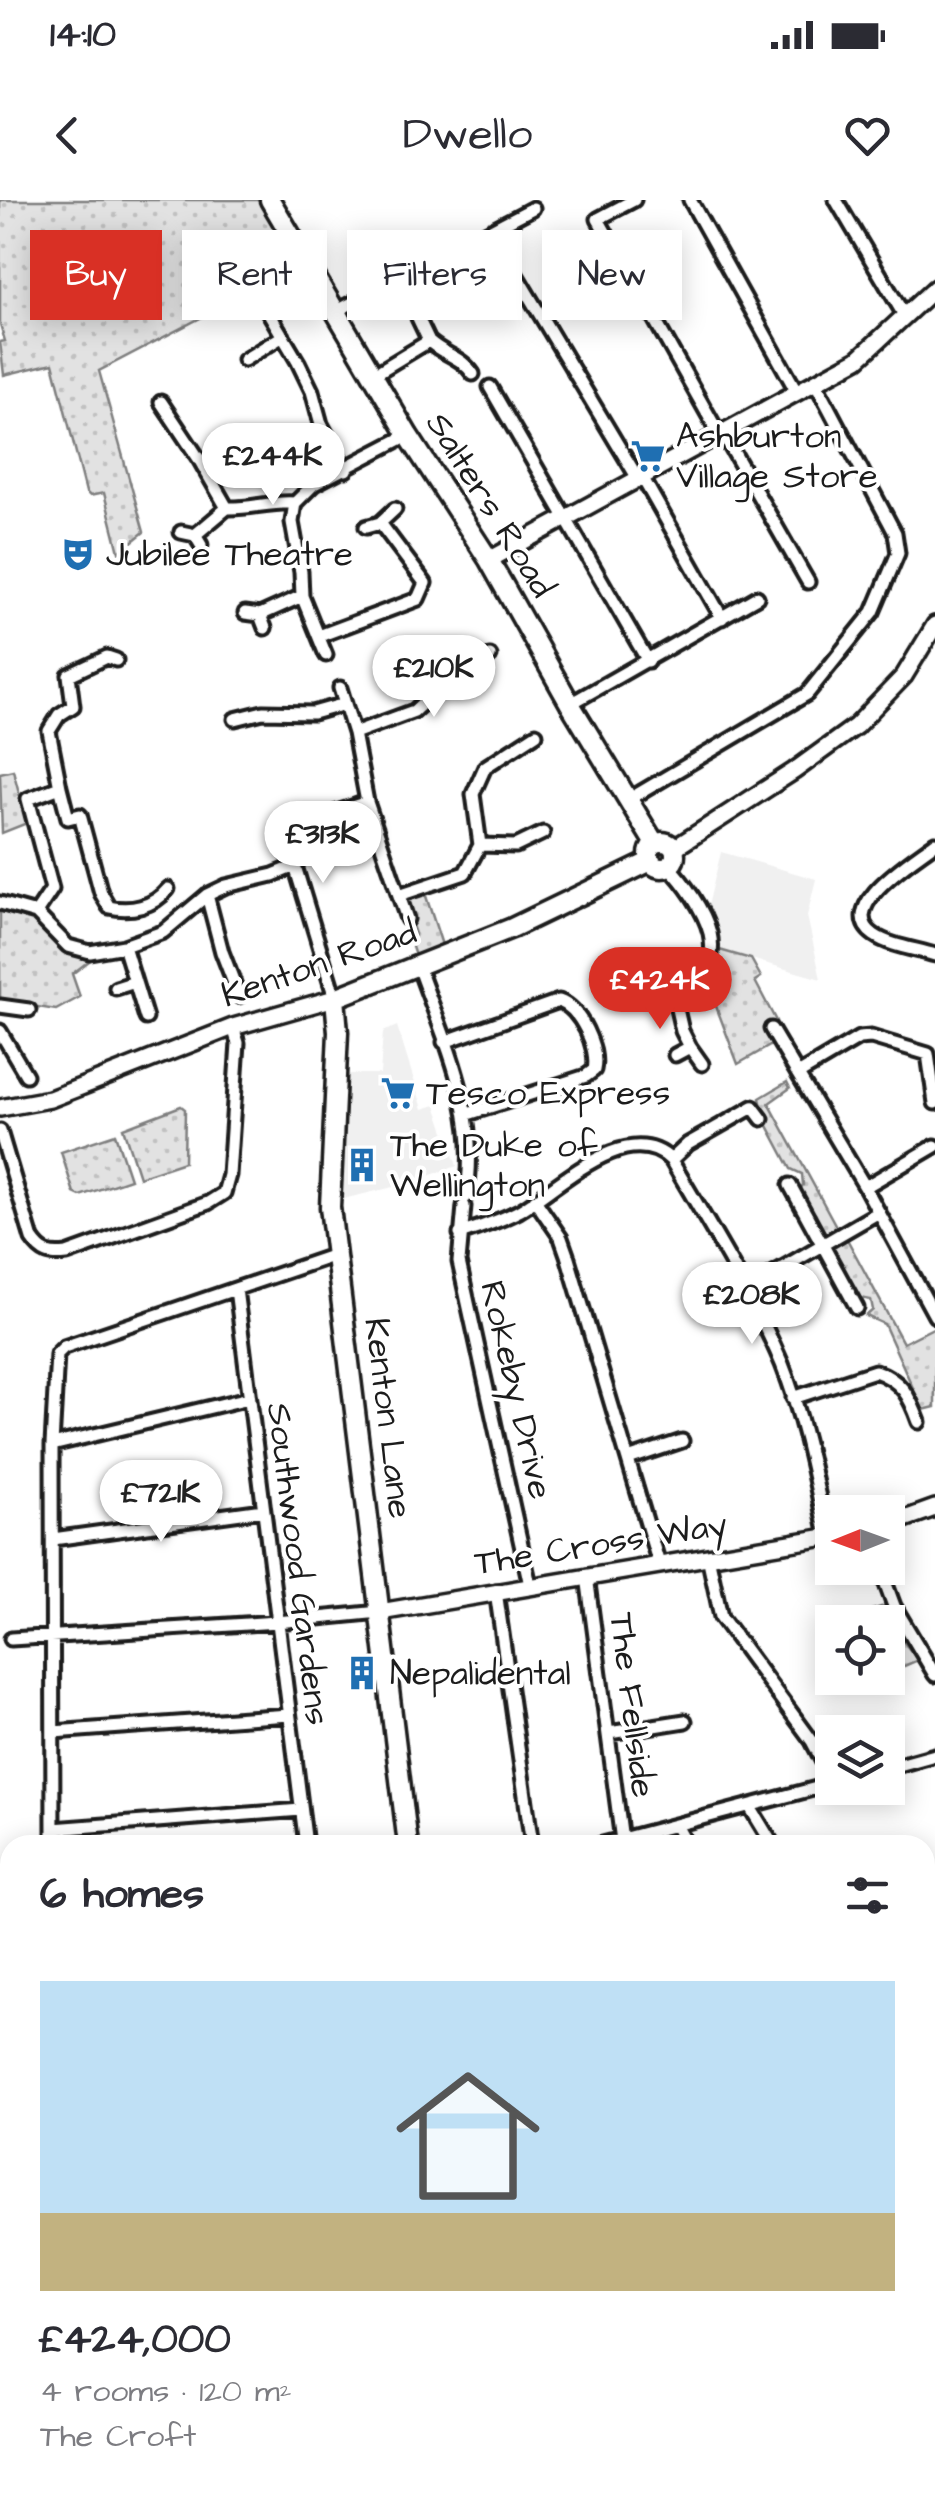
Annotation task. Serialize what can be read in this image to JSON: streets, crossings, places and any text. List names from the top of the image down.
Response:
{
  "streets": {
    "main road": ["Salters Road", "Kenton Road", "Kenton Lane"],
    "street": [
      "Rokeby Drive",
      "The Cross Way",
      "Southwood Gardens",
      "The Fellside"
    ]
  },
  "crossings": [
    ["Salters Road", "Kenton Road"],
    ["Kenton Road", "Rokeby Drive"],
    ["Kenton Road", "Kenton Lane"],
    ["Rokeby Drive", "The Cross Way"],
    ["Kenton Lane", "The Cross Way"],
    ["The Cross Way", "The Fellside"]
  ],
  "places": {
    "supermarket": ["Ashburton Village Store", "Tesco Express"],
    "theatre": ["Jubilee Theatre"],
    "building": ["The Duke of Wellington", "Nepalidental"]
  },
  "north": "left",
  "page": {
    "status": "14:10",
    "header": "Dwello",
    "chip": [
      "Buy",
      "Rent",
      "Filters",
      "New"
    ],
    "price": [
      "£244K",
      "£210K",
      "£313K",
      "£424K",
      "£208K",
      "£721K"
    ],
    "heading": "6 homes",
    "list": [
      {
        "name": "£424,000",
        "note": "4 rooms · 120 m² · The Croft"
      }
    ]
  }
}
